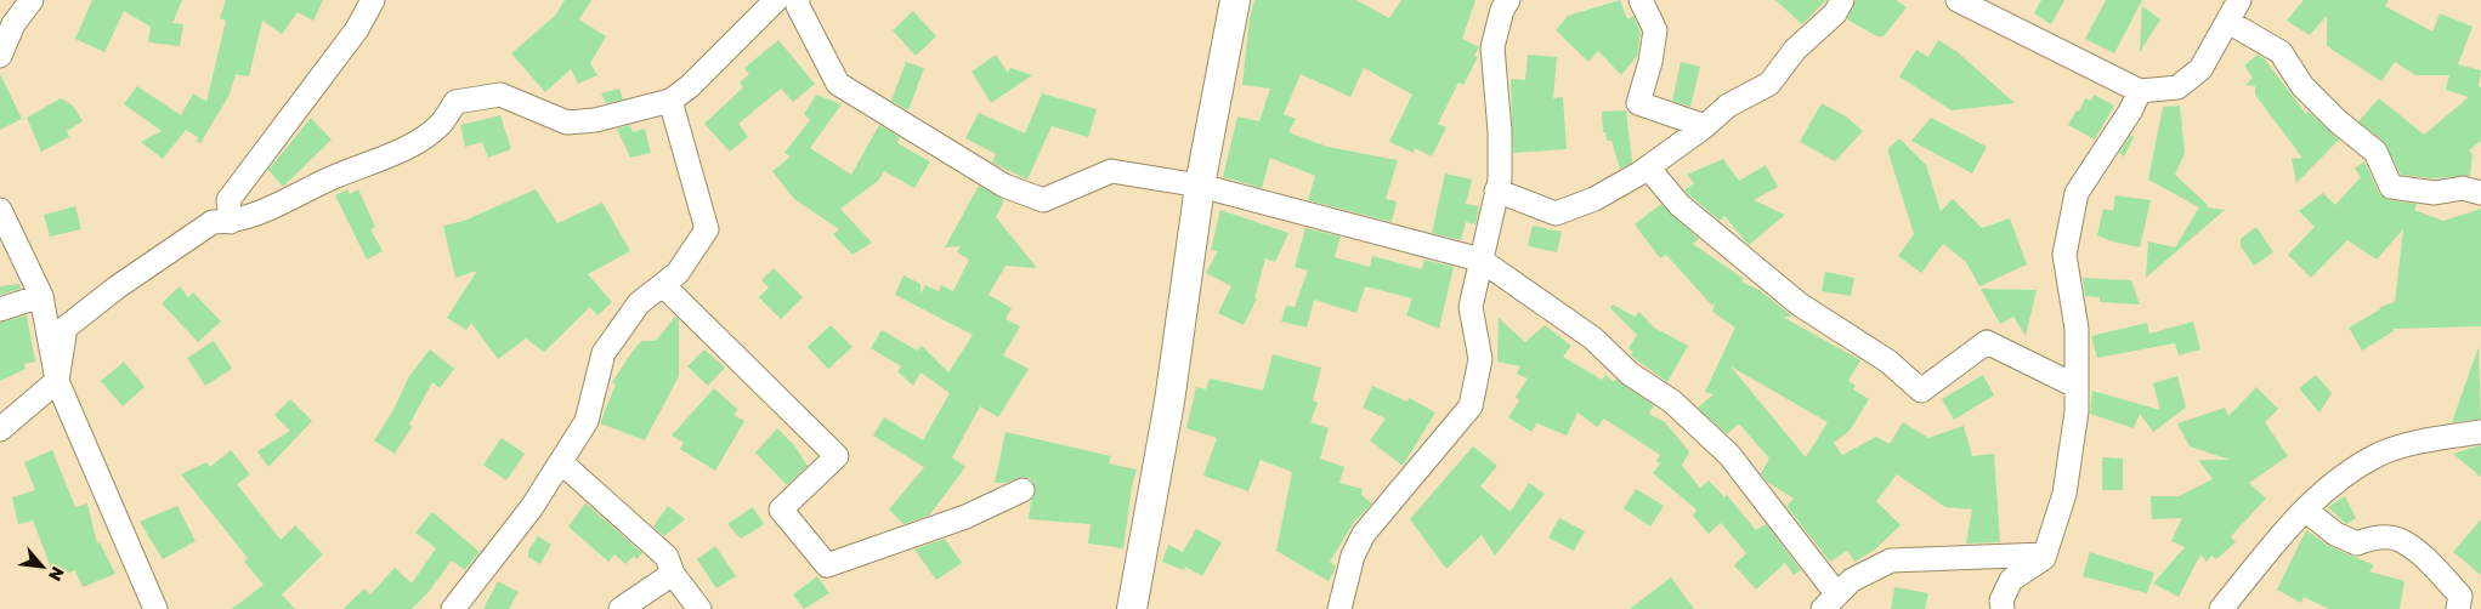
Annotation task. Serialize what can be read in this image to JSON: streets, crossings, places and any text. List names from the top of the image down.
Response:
{
  "north": "bottom right"
}
